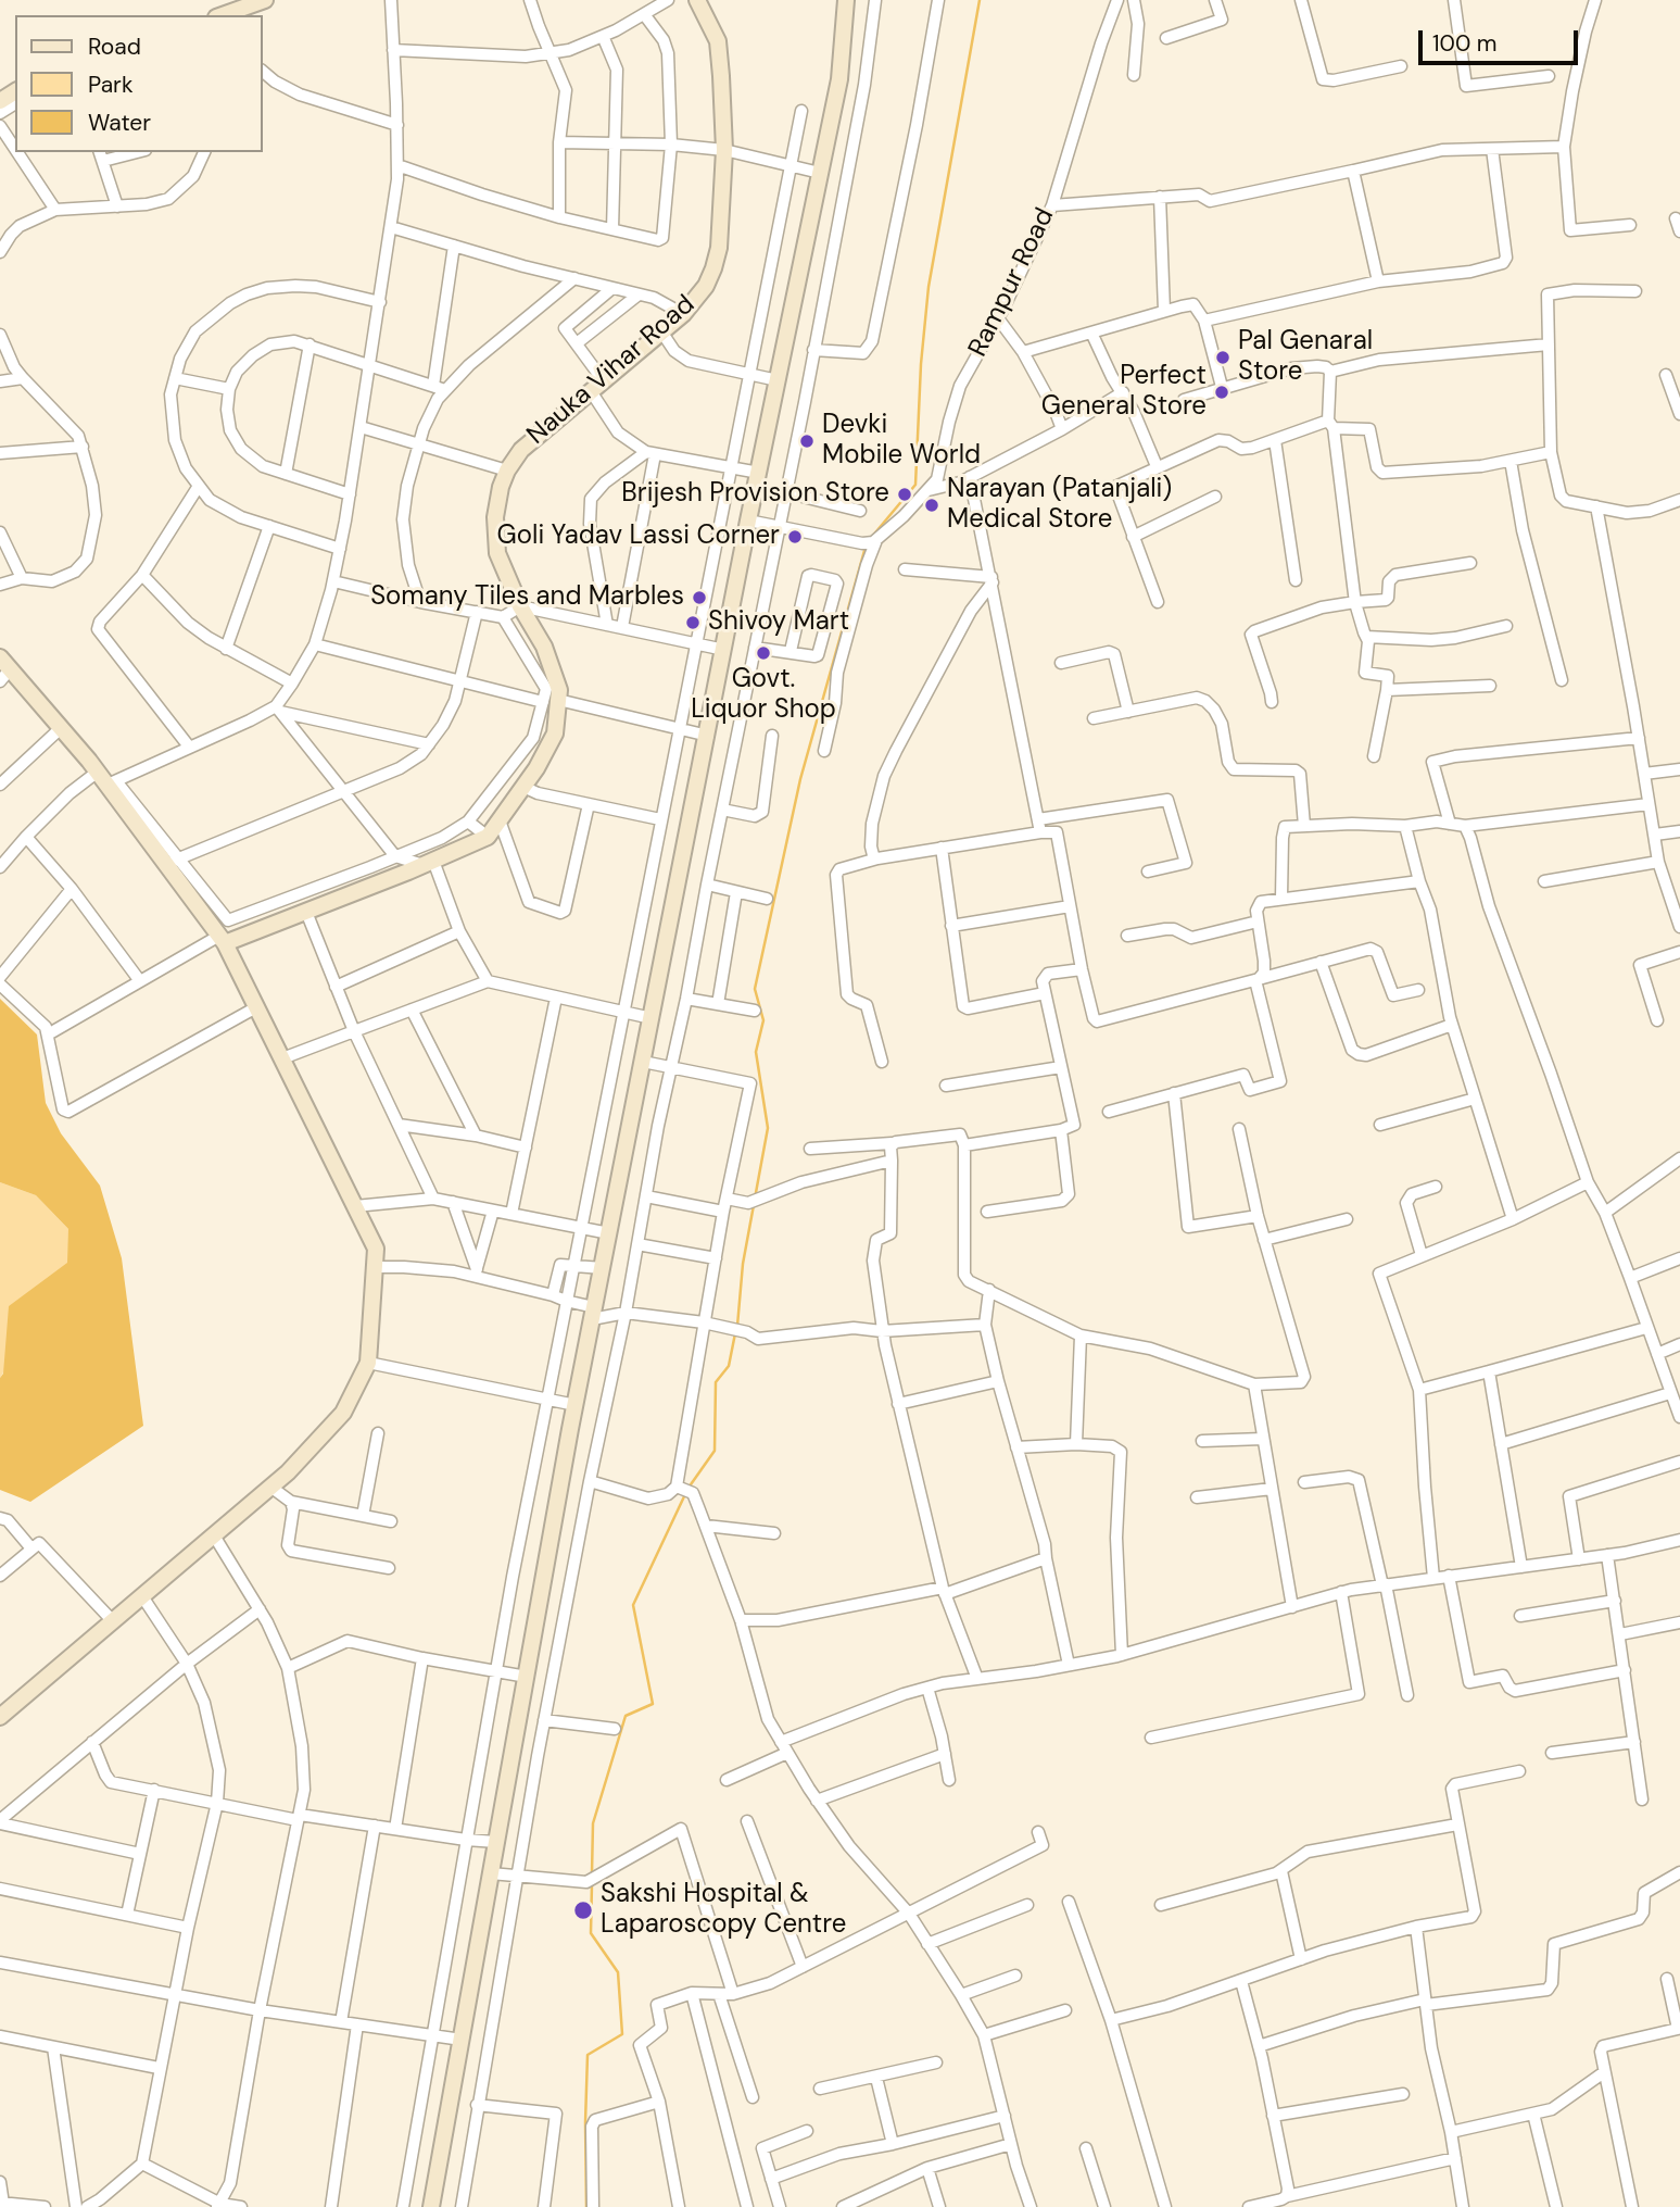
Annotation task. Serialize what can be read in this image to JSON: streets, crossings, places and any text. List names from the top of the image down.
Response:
{
  "streets": {
    "street": ["Rampur Road", "Nauka Vihar Road"]
  },
  "places": [
    "Pal Genaral Store",
    "Perfect General Store",
    "Devki Mobile World",
    "Brijesh Provision Store",
    "Narayan (Patanjali) Medical Store",
    "Goli Yadav Lassi Corner",
    "Somany Tiles and Marbles",
    "Shivoy Mart",
    "Govt. Liquor Shop",
    "Sakshi Hospital & Laparoscopy Centre"
  ],
  "legend": ["Road", "Park", "Water"],
  "scale_bar": "100 m"
}
